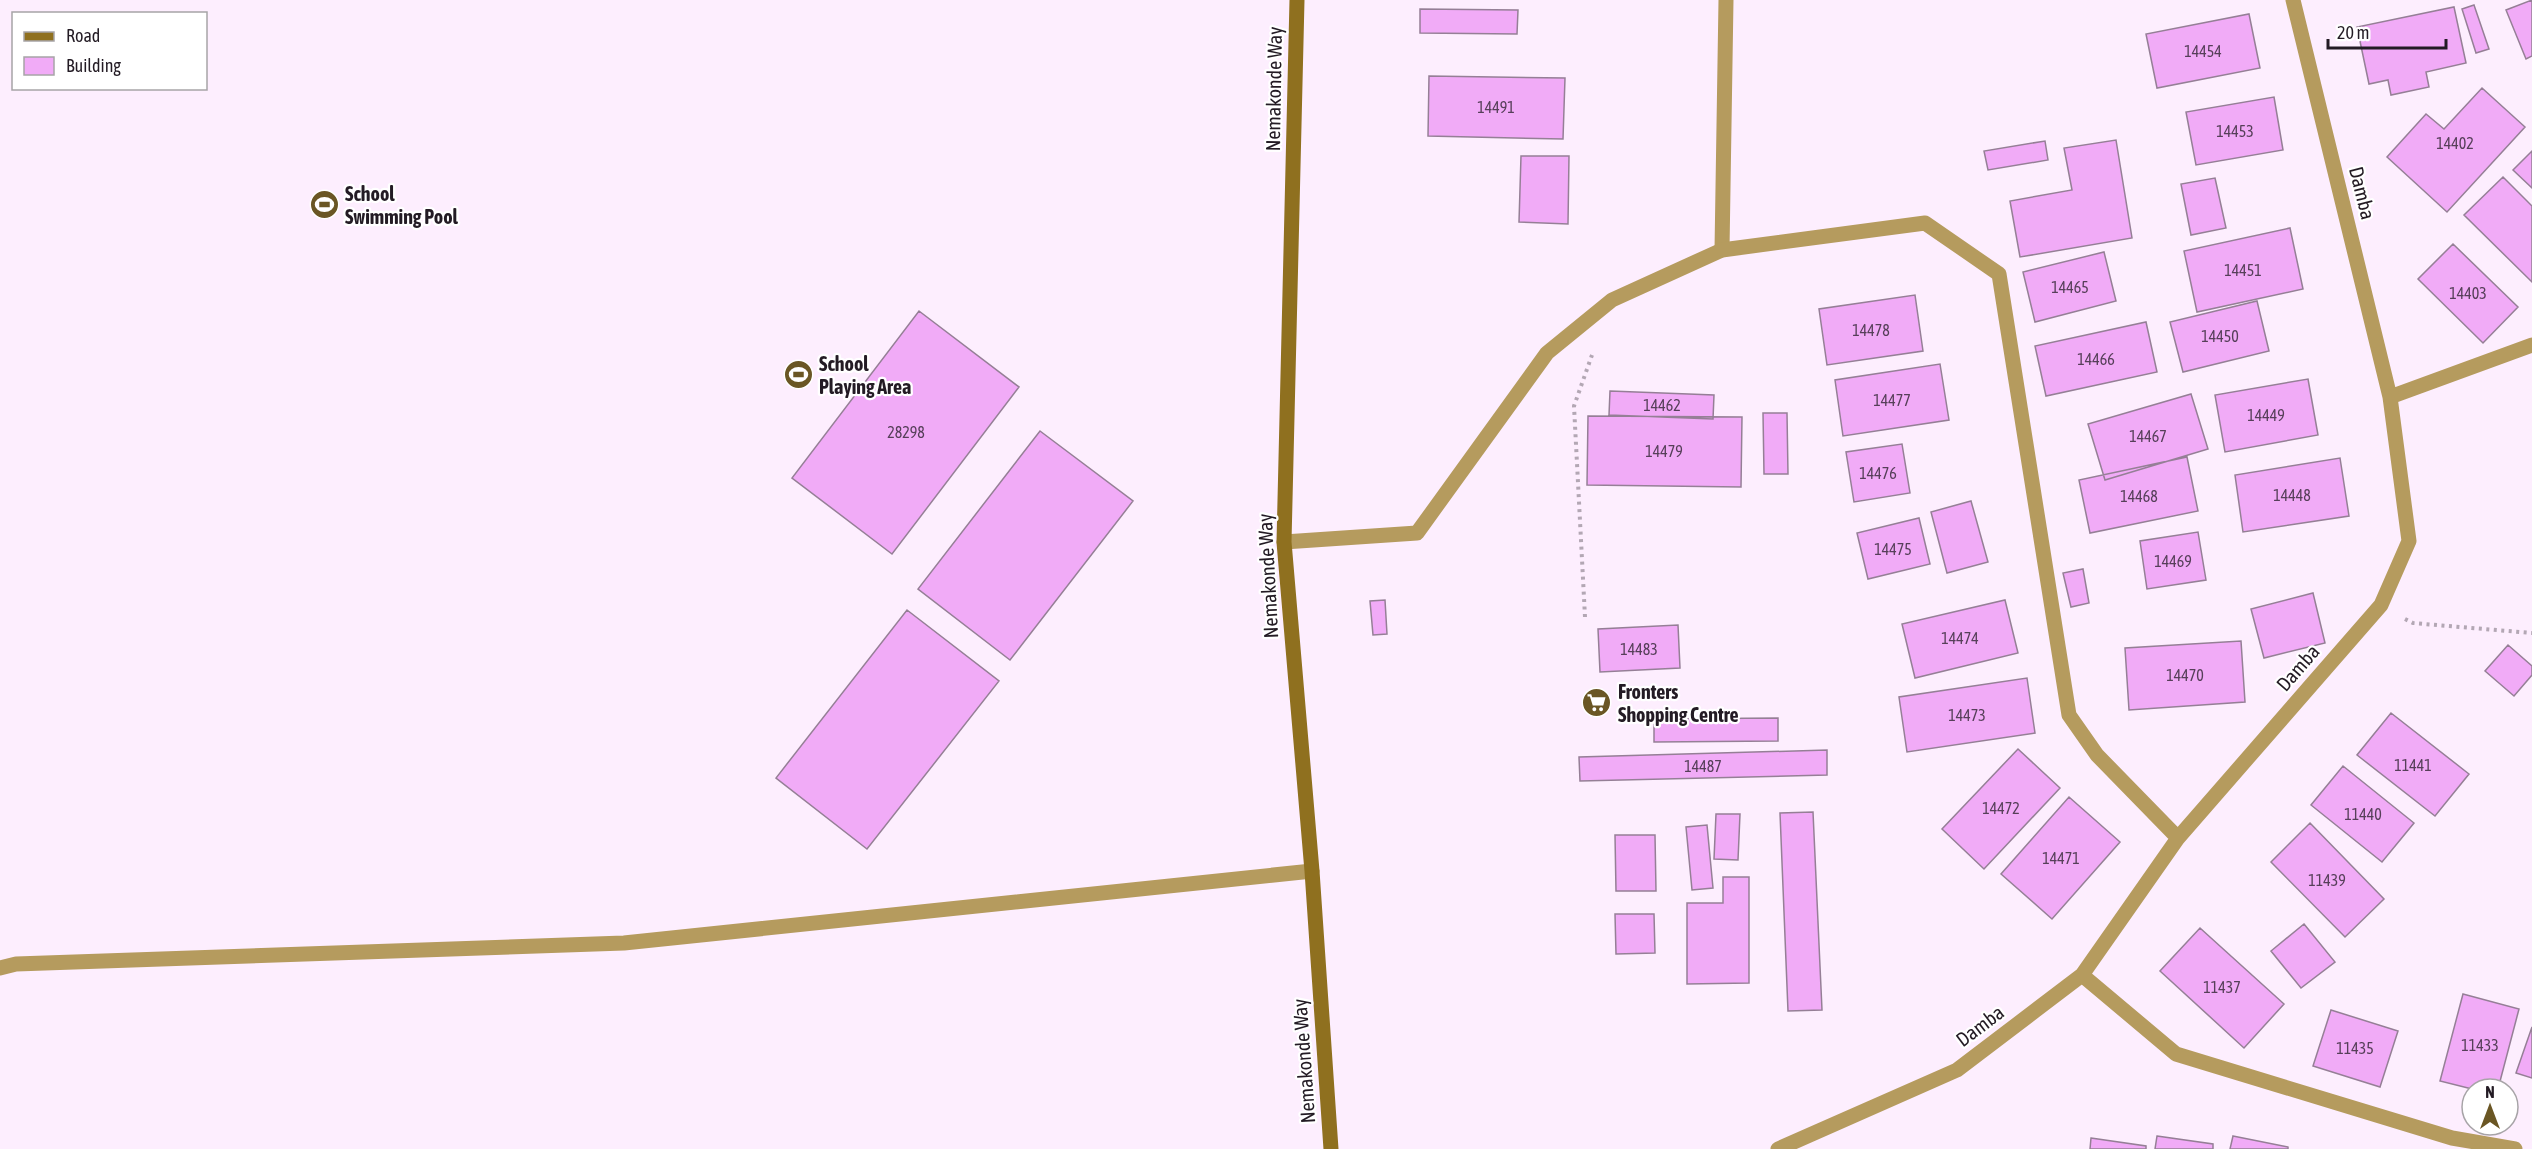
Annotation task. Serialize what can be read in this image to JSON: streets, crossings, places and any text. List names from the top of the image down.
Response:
{
  "streets": {
    "street": ["Nemakonde Way", "Damba"]
  },
  "places": {
    "sports": ["School Swimming Pool", "School Playing Area"],
    "supermarket": ["Fronters Shopping Centre"]
  },
  "house_numbers": [
    "14454",
    "14491",
    "14453",
    "14402",
    "14451",
    "14465",
    "14403",
    "14478",
    "14450",
    "14466",
    "14477",
    "14462",
    "14449",
    "28298",
    "14467",
    "14479",
    "14476",
    "14448",
    "14468",
    "14475",
    "14469",
    "14474",
    "14483",
    "14470",
    "14473",
    "11441",
    "14487",
    "14472",
    "11440",
    "14471",
    "11439",
    "11437",
    "11433",
    "11435"
  ],
  "legend": ["Road", "Building"],
  "scale_bar": "20 m",
  "north": "top"
}
